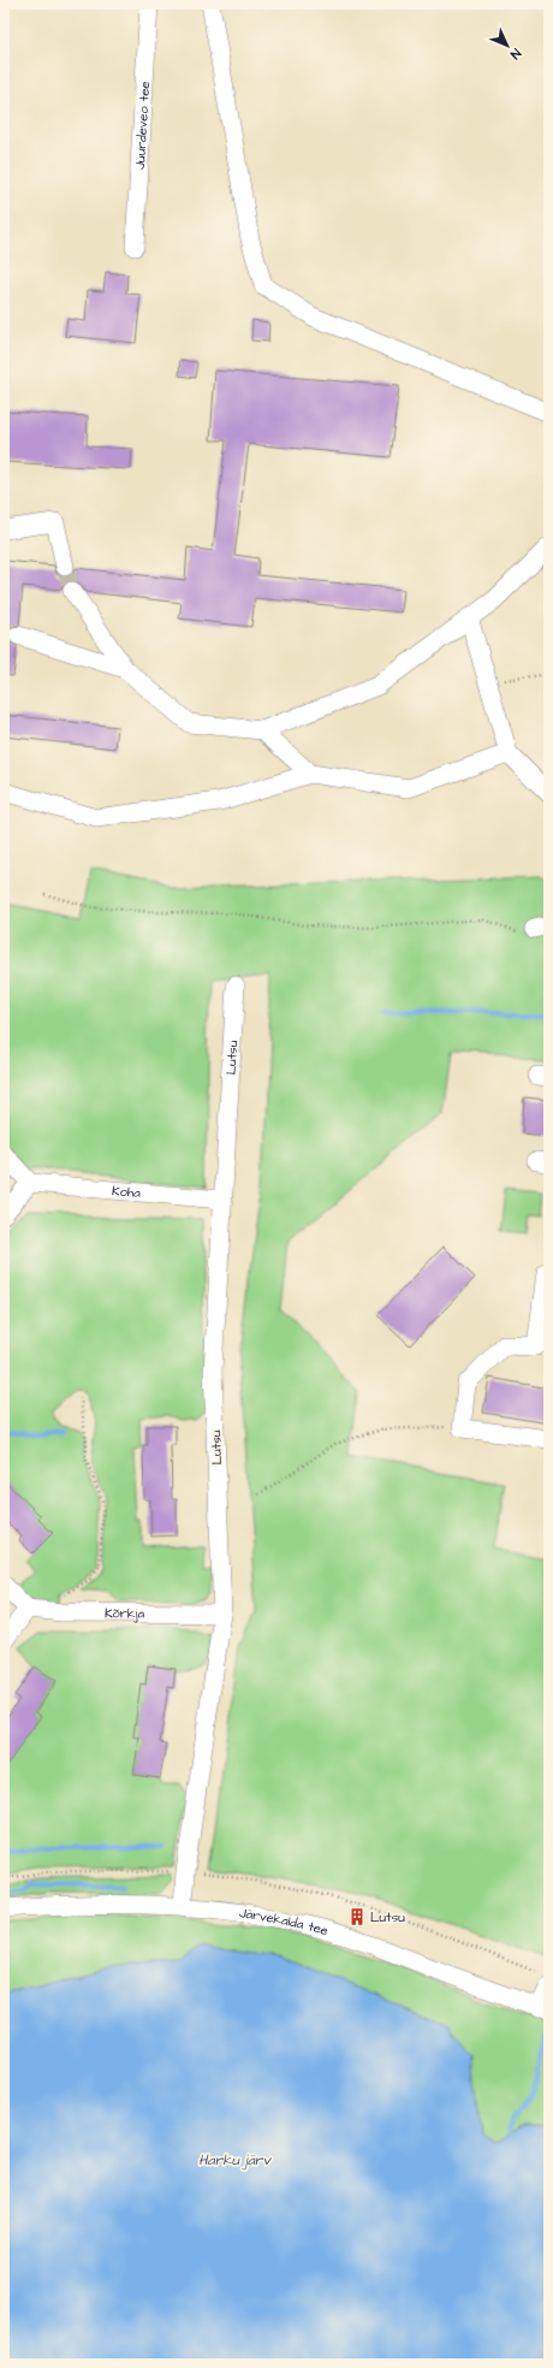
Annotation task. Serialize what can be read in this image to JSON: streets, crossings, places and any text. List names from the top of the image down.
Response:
{
  "streets": {
    "street": [
      "Juurdeveo tee",
      "Lutsu",
      "Koha",
      "Kõrkja",
      "Järvekalda tee"
    ]
  },
  "crossings": [
    ["Lutsu", "Koha"],
    ["Lutsu", "Kõrkja"],
    ["Lutsu", "Järvekalda tee"]
  ],
  "water": ["Harku järv"],
  "places": {
    "building": ["Lutsu"]
  },
  "north": "bottom right"
}
